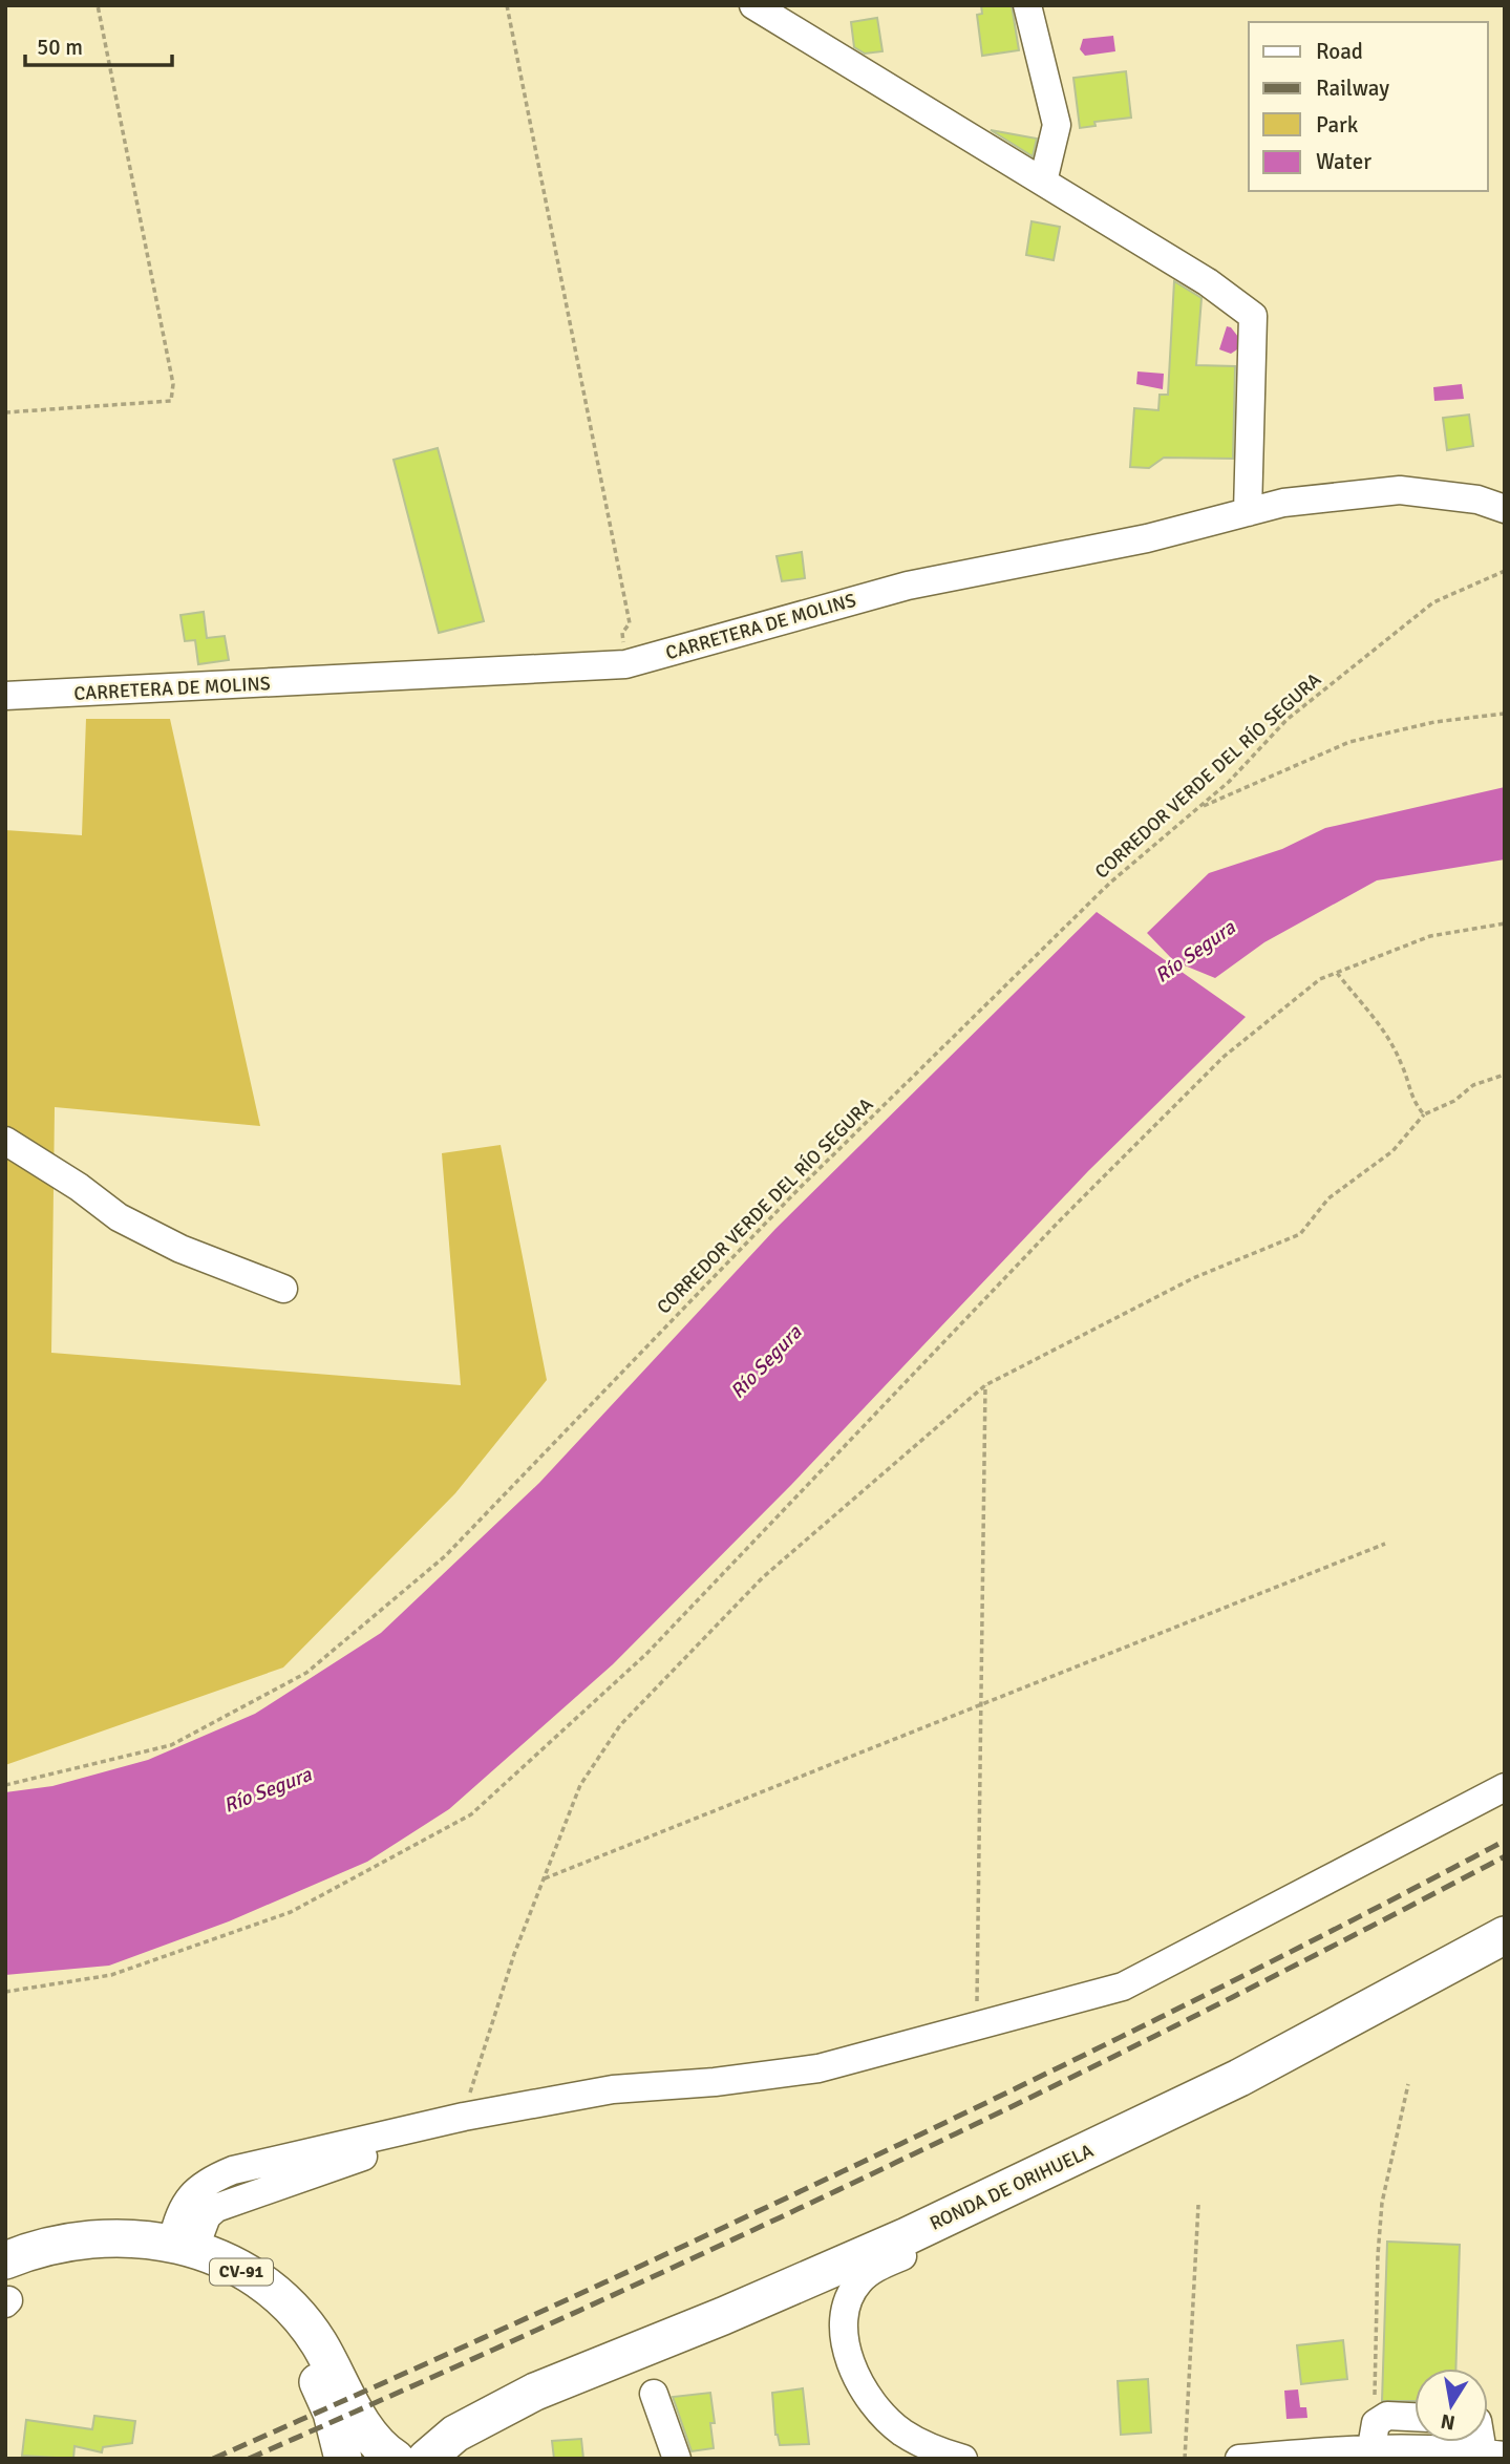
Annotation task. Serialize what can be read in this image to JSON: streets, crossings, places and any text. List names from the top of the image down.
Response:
{
  "streets": {
    "main road": ["RONDA DE ORIHUELA", "CV-91"],
    "street": ["CARRETERA DE MOLINS"],
    "path": ["CORREDOR VERDE DEL RÍO SEGURA"]
  },
  "water": ["Río Segura"],
  "legend": [
    "Road",
    "Railway",
    "Park",
    "Water"
  ],
  "scale_bar": "50 m",
  "north": "bottom"
}
